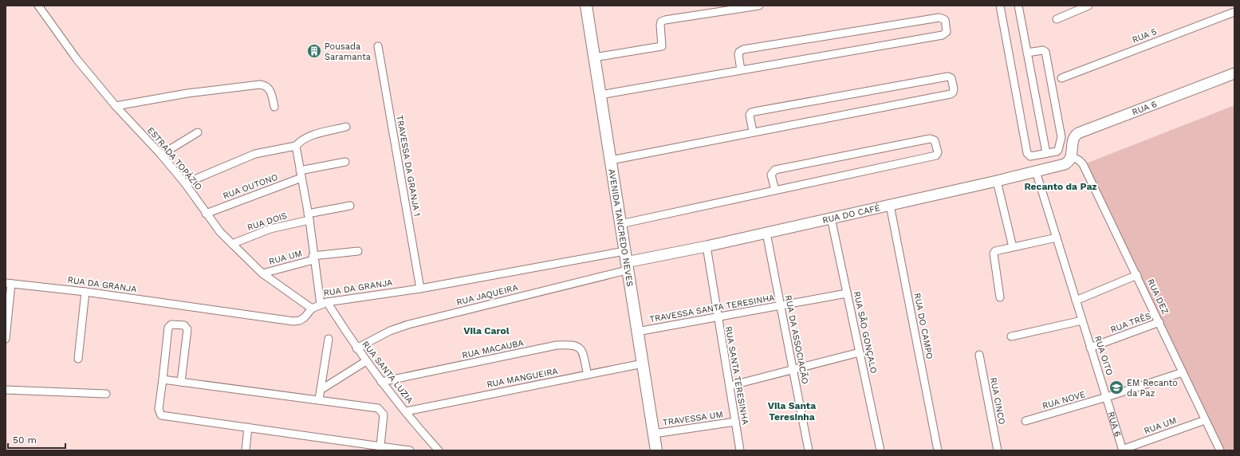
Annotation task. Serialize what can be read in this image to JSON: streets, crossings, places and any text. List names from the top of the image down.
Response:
{
  "streets": {
    "main road": ["RUA 6", "RUA DO CAFÉ", "AVENIDA TANCREDO NEVES"],
    "street": [
      "RUA 5",
      "ESTRADA TOPÁZIO",
      "TRAVESSA DA GRANJA 1",
      "RUA OUTONO",
      "RUA DOIS",
      "RUA UM",
      "RUA DA GRANJA",
      "RUA JAQUEIRA",
      "RUA DEZ",
      "TRAVESSA SANTA TERESINHA",
      "RUA TRÊS",
      "RUA DO CAMPO",
      "RUA SÃO GONÇALO",
      "RUA DA ASSOCIACÃO",
      "RUA MACAUBA",
      "RUA OITO",
      "RUA SANTA LUZIA",
      "RUA SANTA TERESINHA",
      "RUA MANGUEIRA",
      "RUA NOVE",
      "RUA CINCO",
      "TRAVESSA UM"
    ]
  },
  "crossings": [
    ["RUA 6", "RUA DO CAFÉ"],
    ["RUA 6", "RUA UM"],
    ["RUA 6", "RUA DEZ"],
    ["RUA 6", "RUA OITO"],
    ["RUA 6", "RUA NOVE"],
    ["ESTRADA TOPÁZIO", "RUA OUTONO"],
    ["ESTRADA TOPÁZIO", "RUA DOIS"],
    ["ESTRADA TOPÁZIO", "RUA UM"],
    ["ESTRADA TOPÁZIO", "RUA DA GRANJA"],
    ["TRAVESSA DA GRANJA 1", "RUA DA GRANJA"],
    ["RUA DO CAFÉ", "AVENIDA TANCREDO NEVES"],
    ["RUA DO CAFÉ", "RUA DA GRANJA"],
    ["RUA DO CAFÉ", "RUA JAQUEIRA"],
    ["RUA DO CAFÉ", "RUA DEZ"],
    ["RUA DO CAFÉ", "RUA DO CAMPO"],
    ["RUA DO CAFÉ", "RUA SÃO GONÇALO"],
    ["RUA DO CAFÉ", "RUA DA ASSOCIACÃO"],
    ["RUA DO CAFÉ", "RUA SANTA TERESINHA"],
    ["AVENIDA TANCREDO NEVES", "RUA DA GRANJA"],
    ["AVENIDA TANCREDO NEVES", "RUA JAQUEIRA"],
    ["AVENIDA TANCREDO NEVES", "TRAVESSA SANTA TERESINHA"],
    ["AVENIDA TANCREDO NEVES", "RUA MANGUEIRA"],
    ["AVENIDA TANCREDO NEVES", "TRAVESSA UM"],
    ["RUA UM", "RUA DEZ"],
    ["RUA DA GRANJA", "RUA JAQUEIRA"],
    ["RUA DA GRANJA", "RUA SANTA LUZIA"],
    ["RUA JAQUEIRA", "RUA SANTA LUZIA"],
    ["RUA DEZ", "RUA TRÊS"],
    ["TRAVESSA SANTA TERESINHA", "RUA SÃO GONÇALO"],
    ["TRAVESSA SANTA TERESINHA", "RUA DA ASSOCIACÃO"],
    ["TRAVESSA SANTA TERESINHA", "RUA SANTA TERESINHA"],
    ["RUA TRÊS", "RUA OITO"],
    ["RUA MACAUBA", "RUA SANTA LUZIA"],
    ["RUA MACAUBA", "RUA MANGUEIRA"],
    ["RUA OITO", "RUA NOVE"],
    ["RUA SANTA LUZIA", "RUA MANGUEIRA"],
    ["RUA SANTA TERESINHA", "TRAVESSA UM"]
  ],
  "districts": ["Recanto da Paz", "Vila Carol", "Vila Santa Teresinha"],
  "places": {
    "building": ["Pousada Saramanta"],
    "school or university": ["EM Recanto da Paz"]
  },
  "scale_bar": "50 m"
}
